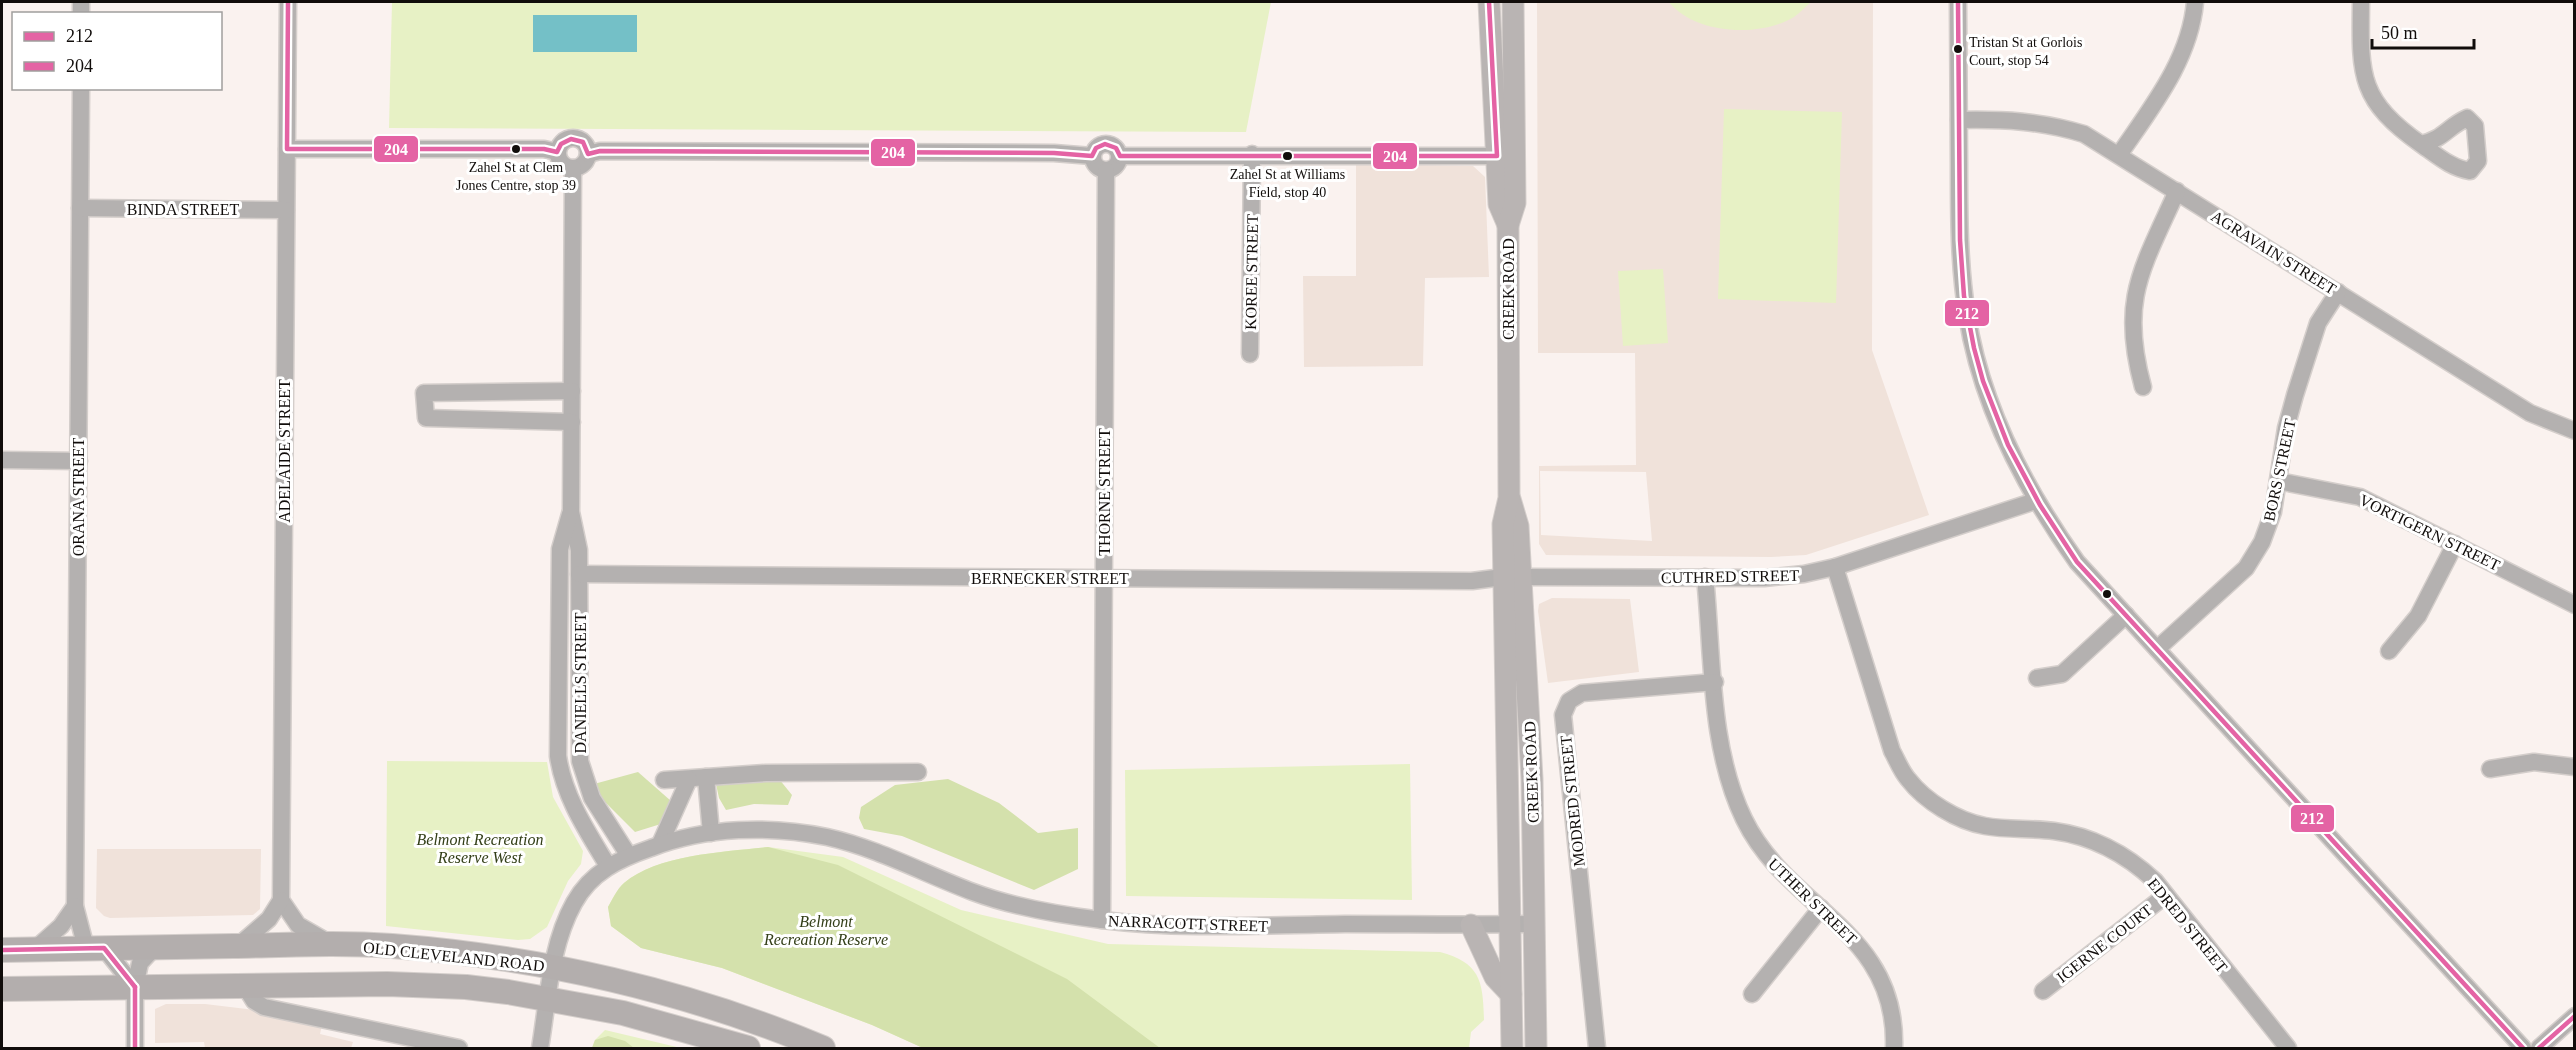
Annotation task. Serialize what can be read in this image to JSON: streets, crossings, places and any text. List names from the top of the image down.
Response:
{
  "streets": {
    "highway": ["OLD CLEVELAND ROAD"],
    "main road": ["CREEK ROAD"],
    "street": [
      "BINDA STREET",
      "AGRAVAIN STREET",
      "KOREE STREET",
      "ADELAIDE STREET",
      "BORS STREET",
      "THORNE STREET",
      "ORANA STREET",
      "VORTIGERN STREET",
      "CUTHRED STREET",
      "BERNECKER STREET",
      "DANIELLS STREET",
      "MODRED STREET",
      "UTHER STREET",
      "NARRACOTT STREET",
      "EDRED STREET",
      "IGERNE COURT"
    ]
  },
  "crossings": [
    ["BINDA STREET", "ADELAIDE STREET"],
    ["BINDA STREET", "ORANA STREET"],
    ["AGRAVAIN STREET", "BORS STREET"],
    ["CREEK ROAD", "CUTHRED STREET"],
    ["CREEK ROAD", "BERNECKER STREET"],
    ["CREEK ROAD", "NARRACOTT STREET"],
    ["BORS STREET", "VORTIGERN STREET"],
    ["THORNE STREET", "BERNECKER STREET"],
    ["THORNE STREET", "NARRACOTT STREET"],
    ["ORANA STREET", "OLD CLEVELAND ROAD"],
    ["CUTHRED STREET", "BERNECKER STREET"],
    ["CUTHRED STREET", "UTHER STREET"],
    ["CUTHRED STREET", "EDRED STREET"],
    ["BERNECKER STREET", "DANIELLS STREET"],
    ["DANIELLS STREET", "NARRACOTT STREET"],
    ["MODRED STREET", "UTHER STREET"],
    ["EDRED STREET", "IGERNE COURT"]
  ],
  "parks": ["Belmont Recreation Reserve West", "Belmont Recreation Reserve"],
  "places": ["Tristan St at Gorlois Court, stop 54", "Zahel St at Clem Jones Centre, stop 39", "Zahel St at Williams Field, stop 40"],
  "lines": ["transit line 212", "transit line 204"],
  "legend": ["212", "204"],
  "scale_bar": "50 m"
}
